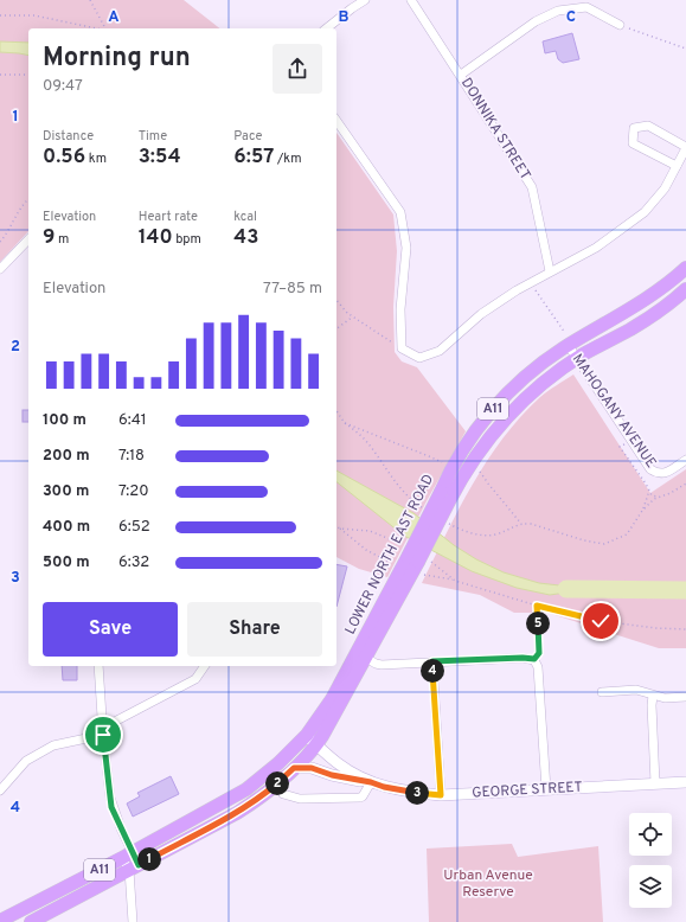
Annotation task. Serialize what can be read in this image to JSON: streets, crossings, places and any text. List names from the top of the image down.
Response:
{
  "streets": {
    "main road": ["A11", "LOWER NORTH EAST ROAD"],
    "street": ["DONNIKA STREET", "MAHOGANY AVENUE", "GEORGE STREET"]
  },
  "crossings": [
    ["MAHOGANY AVENUE", "LOWER NORTH EAST ROAD"],
    ["LOWER NORTH EAST ROAD", "GEORGE STREET"]
  ],
  "parks": ["Urban Avenue Reserve"],
  "page": {
    "heading": ["Morning run", "09:47"],
    "stats": [
      ["Distance", "0.56 km"],
      ["Time", "3:54"],
      ["Pace", "6:57 /km"],
      ["Elevation", "9 m"],
      ["Heart rate", "140 bpm"],
      ["kcal", "43"]
    ],
    "chart": ["Elevation", "77–85 m"],
    "list": [
      {
        "name": "100 m",
        "note": "6:41"
      },
      {
        "name": "200 m",
        "note": "7:18"
      },
      {
        "name": "300 m",
        "note": "7:20"
      },
      {
        "name": "400 m",
        "note": "6:52"
      },
      {
        "name": "500 m",
        "note": "6:32"
      }
    ],
    "buttons": ["Save", "Share"],
    "pins": [
      "5",
      "4",
      "2",
      "3",
      "1"
    ]
  },
  "grid": {
    "columns": ["A", "B", "C"],
    "rows": [
      "1",
      "2",
      "3",
      "4"
    ]
  }
}
